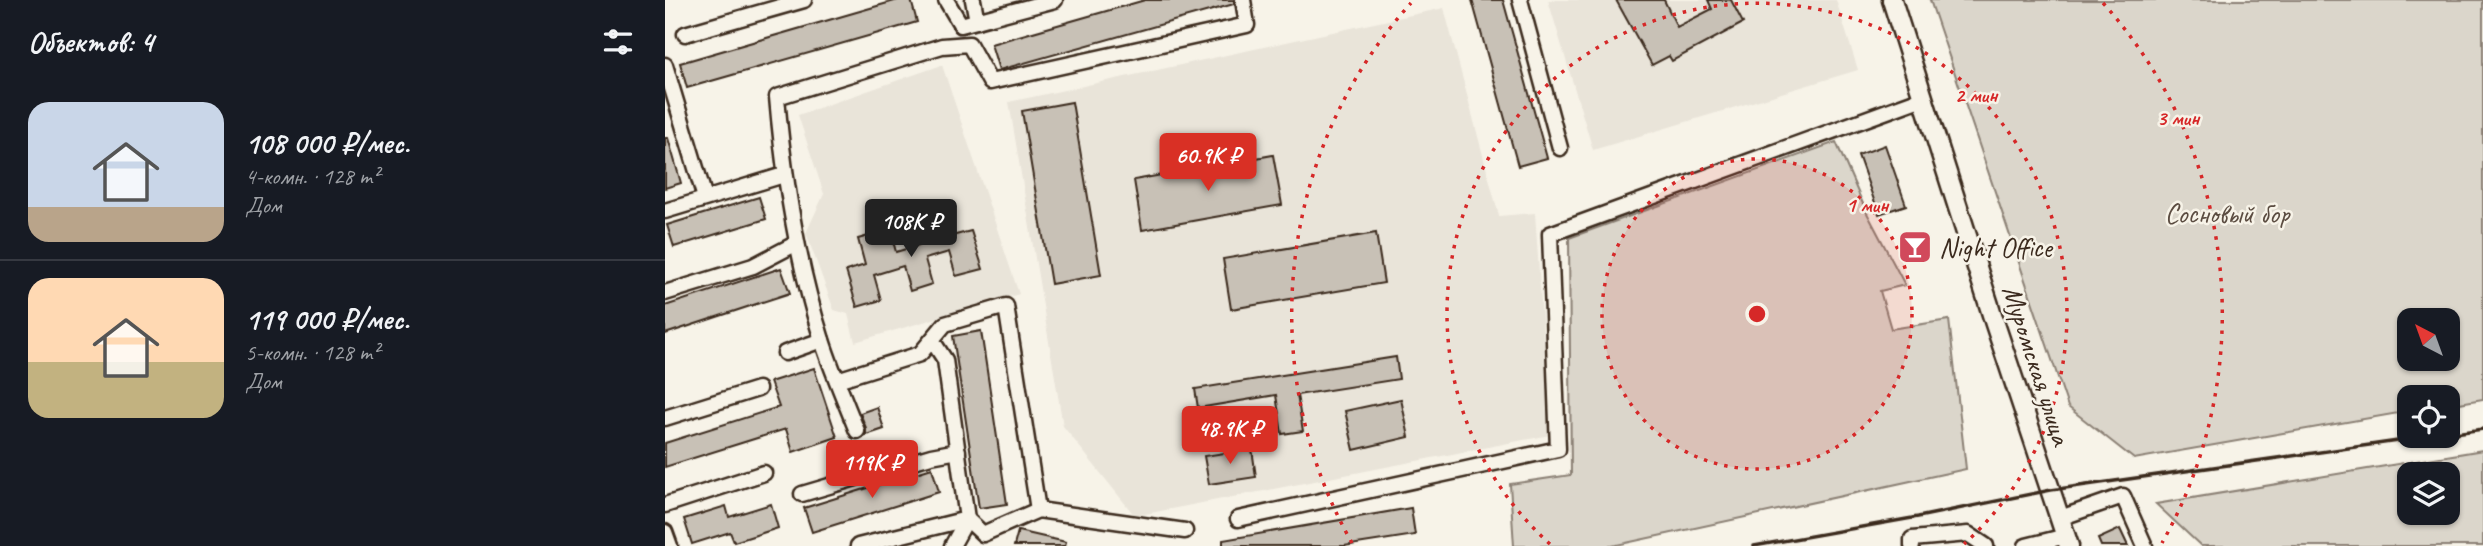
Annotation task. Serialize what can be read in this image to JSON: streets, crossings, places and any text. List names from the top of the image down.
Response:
{
  "streets": {
    "main road": ["Муромская улица"]
  },
  "parks": ["Сосновый бор"],
  "places": {
    "bar": ["Night Office"]
  },
  "north": "top left",
  "page": {
    "heading": "Объектов: 4",
    "list": [
      {
        "name": "108 000 ₽/мес.",
        "note": "4-комн. · 128 m² · Дом"
      },
      {
        "name": "119 000 ₽/мес.",
        "note": "5-комн. · 128 m² · Дом"
      }
    ],
    "price": [
      "60.9K ₽",
      "108K ₽",
      "48.9K ₽",
      "119K ₽"
    ]
  },
  "rings": ["2 мин", "3 мин", "1 мин"]
}
